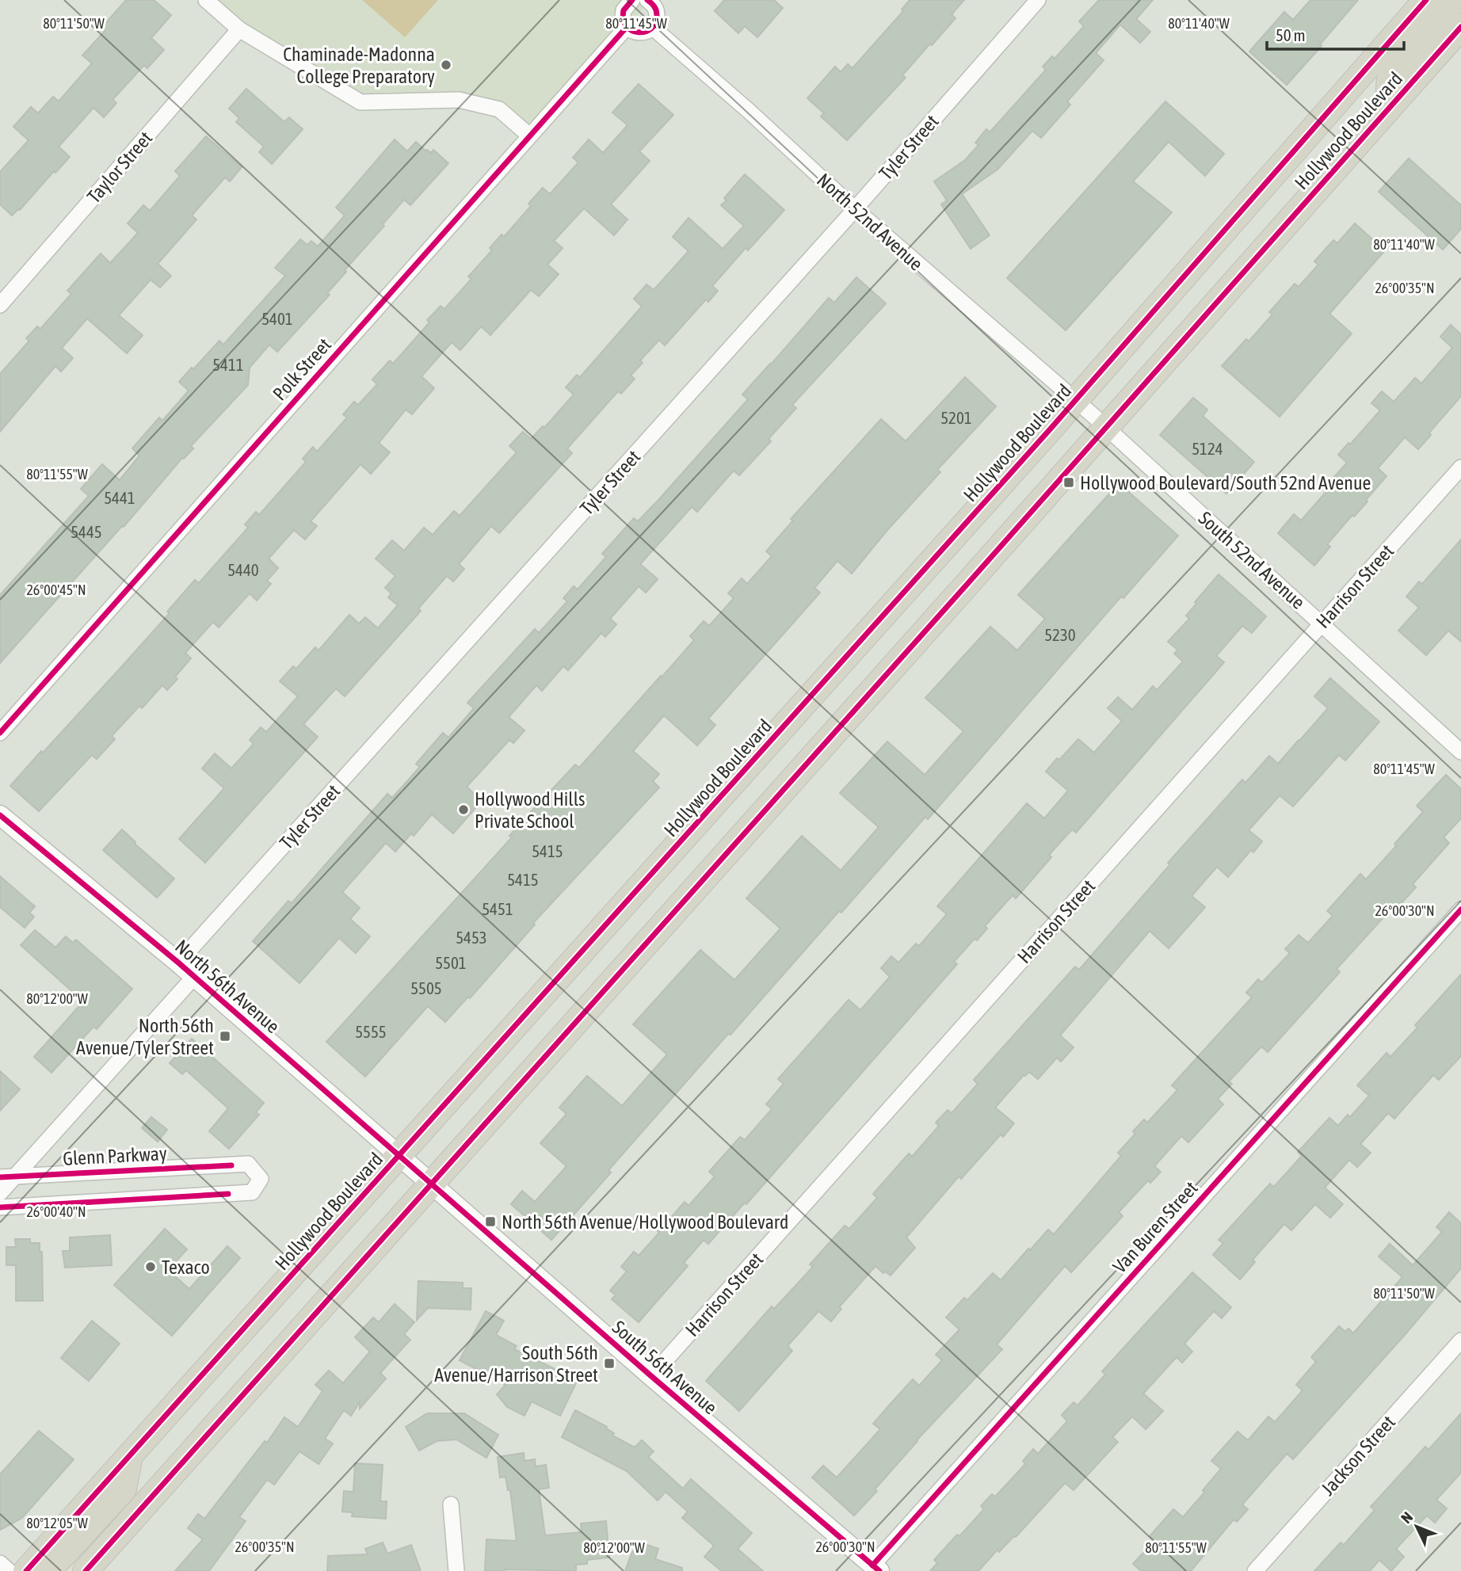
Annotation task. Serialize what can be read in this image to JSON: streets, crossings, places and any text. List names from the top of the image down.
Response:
{
  "streets": {
    "highway": ["Hollywood Boulevard"],
    "street": [
      "Tyler Street",
      "Taylor Street",
      "North 52nd Avenue",
      "Polk Street",
      "South 52nd Avenue",
      "Harrison Street",
      "North 56th Avenue",
      "Glenn Parkway",
      "Van Buren Street",
      "South 56th Avenue",
      "Jackson Street"
    ]
  },
  "crossings": [
    ["Hollywood Boulevard", "North 52nd Avenue"],
    ["Hollywood Boulevard", "South 52nd Avenue"],
    ["Hollywood Boulevard", "North 56th Avenue"],
    ["Hollywood Boulevard", "South 56th Avenue"],
    ["Tyler Street", "North 52nd Avenue"],
    ["Tyler Street", "North 56th Avenue"],
    ["North 52nd Avenue", "South 52nd Avenue"],
    ["South 52nd Avenue", "Harrison Street"],
    ["Harrison Street", "South 56th Avenue"],
    ["North 56th Avenue", "South 56th Avenue"],
    ["Van Buren Street", "South 56th Avenue"]
  ],
  "places": {
    "other": ["Chaminade-Madonna College Preparatory", "Hollywood Hills Private School", "Texaco"],
    "transit": [
      "Hollywood Boulevard/South 52nd Avenue",
      "North 56th Avenue/Tyler Street",
      "North 56th Avenue/Hollywood Boulevard",
      "South 56th Avenue/Harrison Street"
    ]
  },
  "house_numbers": [
    "5401",
    "5411",
    "5201",
    "5124",
    "5441",
    "5445",
    "5440",
    "5230",
    "5415",
    "5415",
    "5451",
    "5453",
    "5501",
    "5505",
    "5555"
  ],
  "scale_bar": "50 m",
  "north": "top left",
  "coordinates": [
    "80°11'50\"W",
    "80°11'45\"W",
    "80°11'40\"W",
    "26°00'35\"N",
    "80°11'55\"W",
    "26°00'45\"N",
    "26°00'30\"N",
    "80°12'00\"W",
    "26°00'40\"N",
    "80°12'05\"W"
  ]
}
